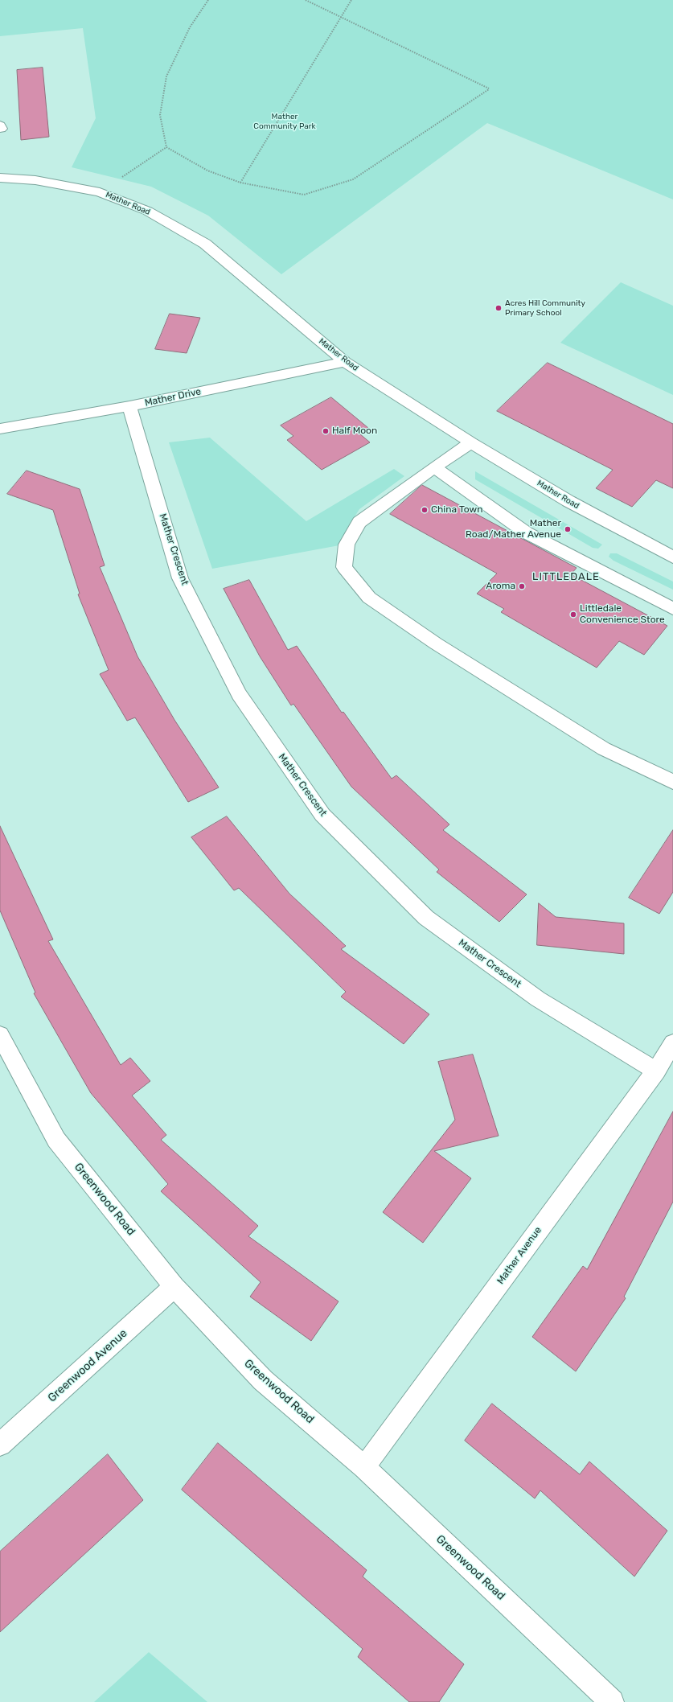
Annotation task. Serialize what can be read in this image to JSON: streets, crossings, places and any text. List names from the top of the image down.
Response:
{
  "streets": {
    "street": [
      "Mather Road",
      "Mather Drive",
      "Mather Crescent",
      "Greenwood Road",
      "Mather Avenue",
      "Greenwood Avenue"
    ]
  },
  "crossings": [
    ["Mather Road", "Mather Drive"],
    ["Mather Drive", "Mather Crescent"],
    ["Mather Crescent", "Mather Avenue"],
    ["Greenwood Road", "Mather Avenue"],
    ["Greenwood Road", "Greenwood Avenue"]
  ],
  "districts": ["LITTLEDALE"],
  "parks": ["Mather Community Park"],
  "places": [
    "Acres Hill Community Primary School",
    "Half Moon",
    "China Town",
    "Mather Road/Mather Avenue",
    "Aroma",
    "Littledale Convenience Store"
  ]
}
